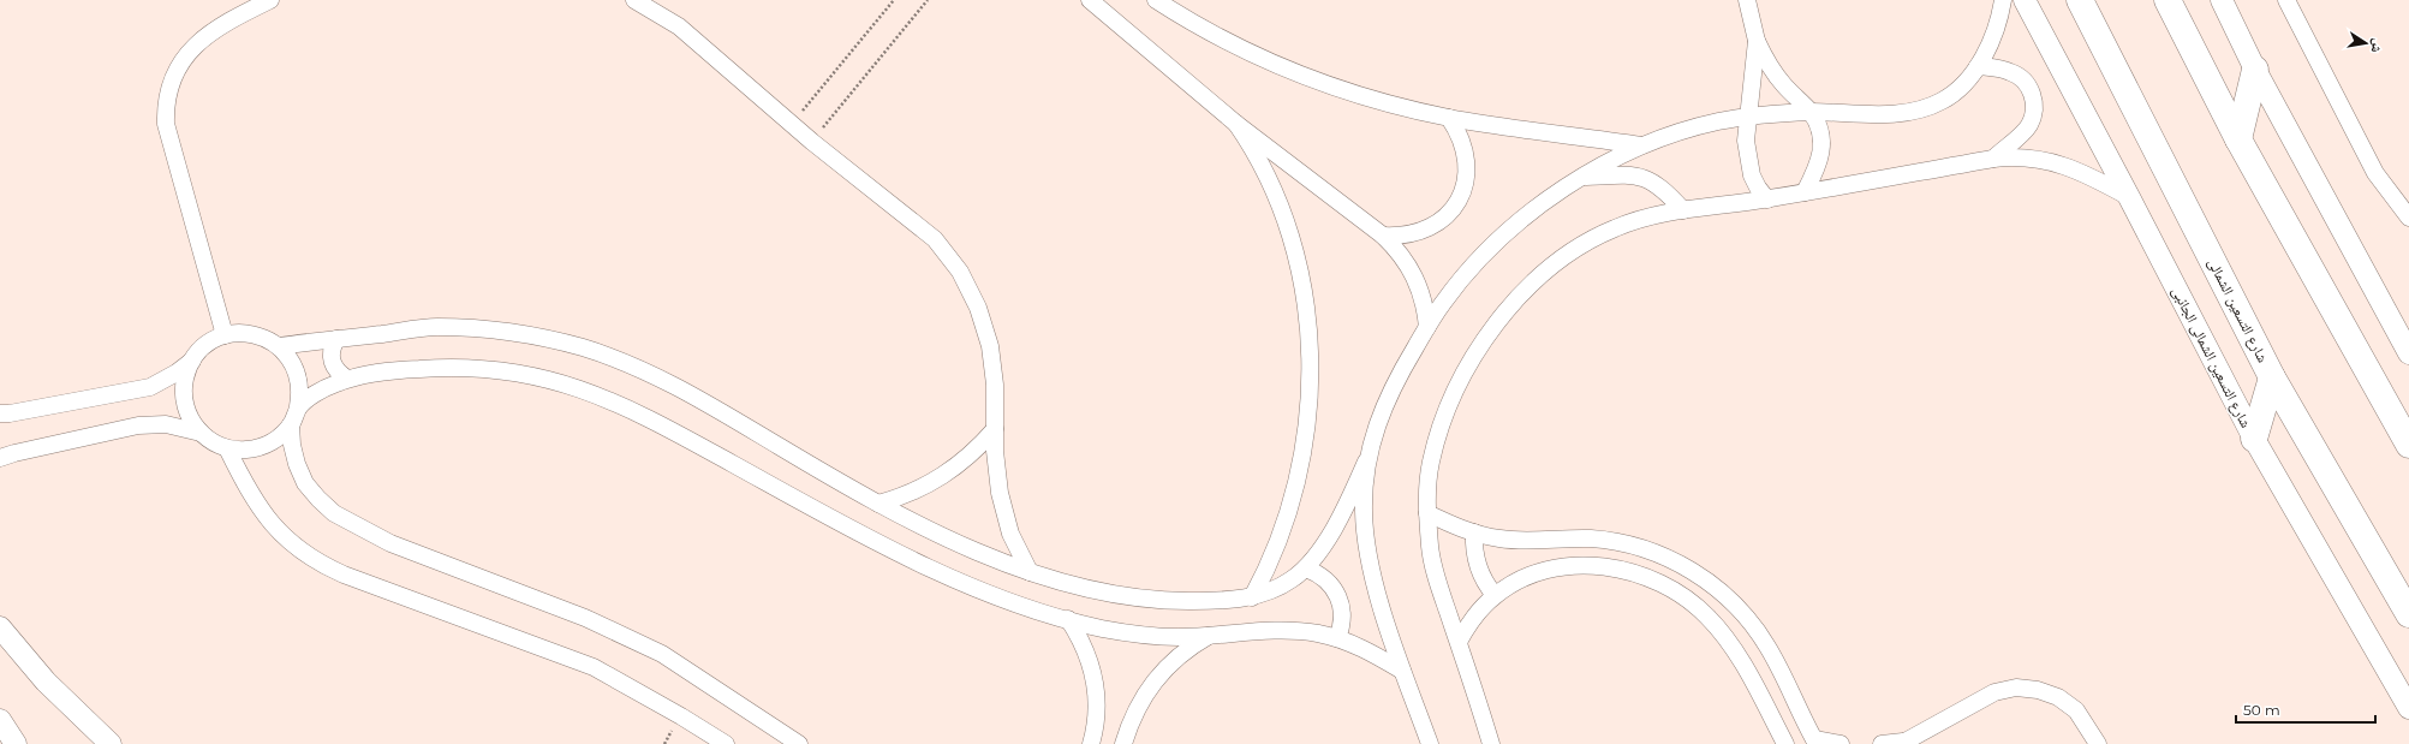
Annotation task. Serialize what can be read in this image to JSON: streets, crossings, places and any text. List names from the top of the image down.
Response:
{
  "streets": {
    "main road": ["شارع التسعين الشمالى"],
    "street": ["شارع التسعين الشمالى الجانبى"]
  },
  "scale_bar": "50 m",
  "north": "right"
}
